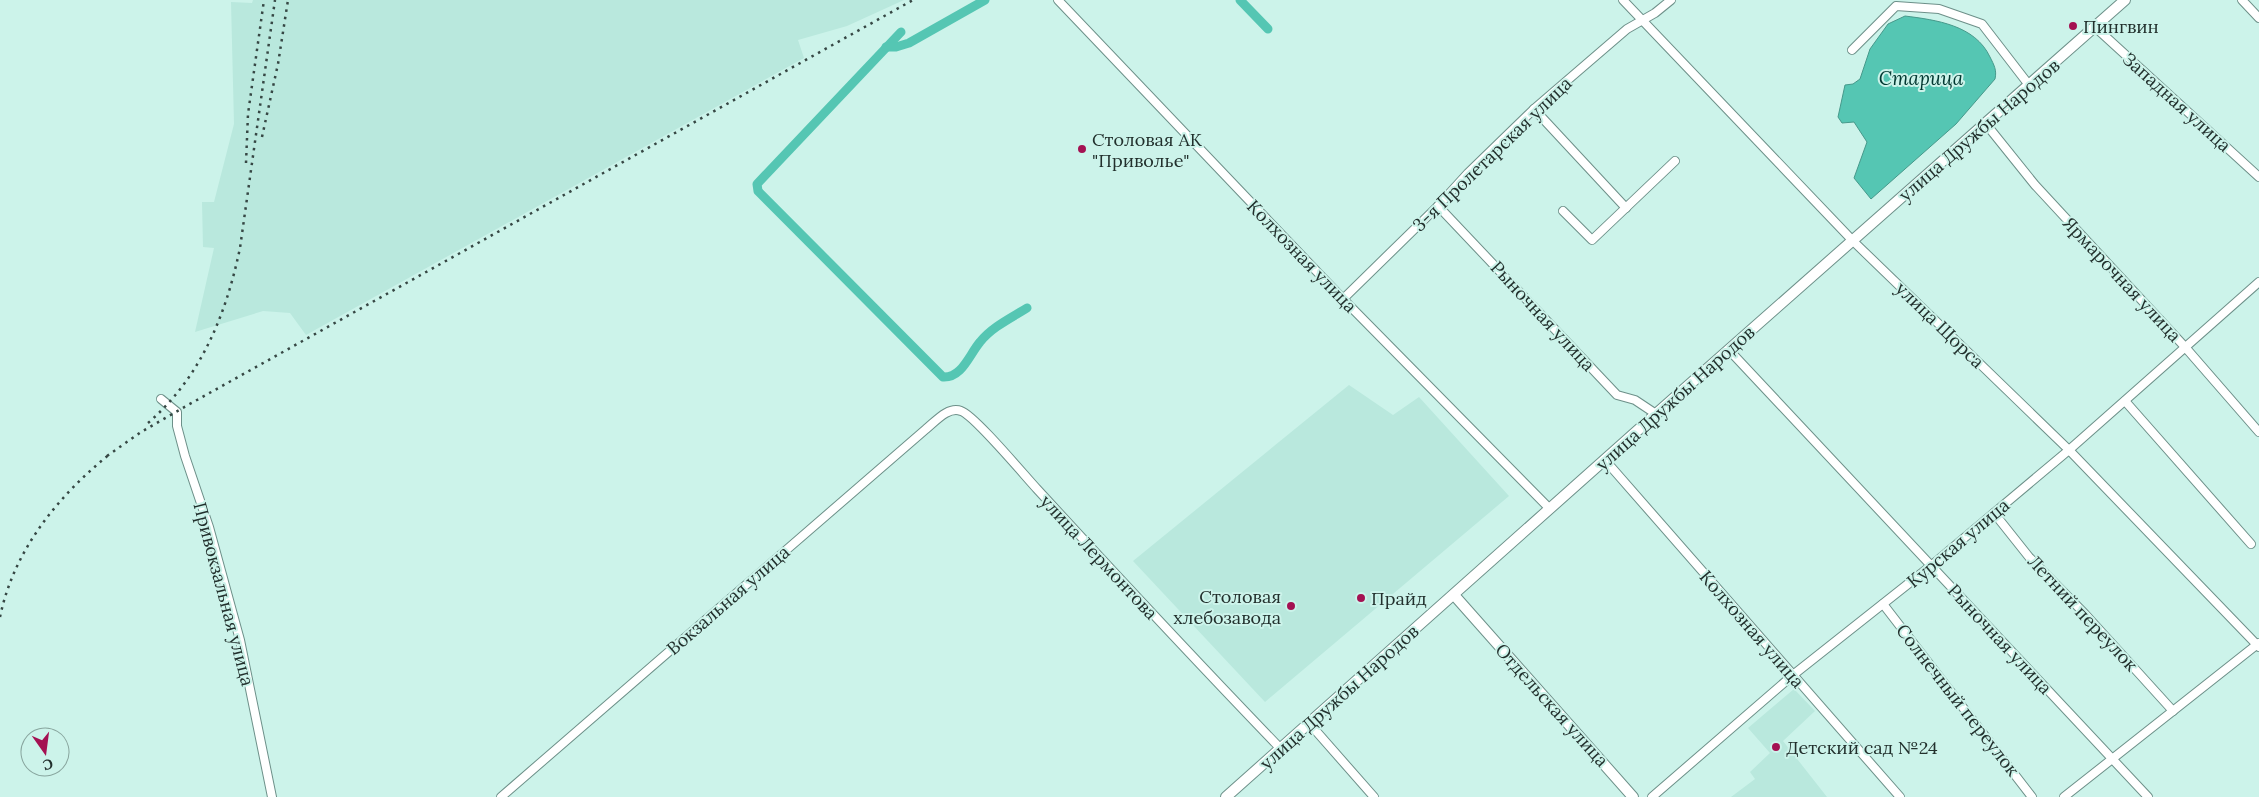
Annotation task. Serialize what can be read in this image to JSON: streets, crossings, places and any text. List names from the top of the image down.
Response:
{
  "streets": {
    "street": [
      "Западная улица",
      "улица Дружбы Народов",
      "3-я Пролетарская улица",
      "Колхозная улица",
      "Ярмарочная улица",
      "Рыночная улица",
      "улица Щорса",
      "Курская улица",
      "улица Лермонтова",
      "Привокзальная улица",
      "Вокзальная улица",
      "Летний переулок",
      "Солнечный переулок",
      "Отдельская улица"
    ]
  },
  "crossings": [
    ["Западная улица", "улица Дружбы Народов"],
    ["улица Дружбы Народов", "Колхозная улица"],
    ["улица Дружбы Народов", "Ярмарочная улица"],
    ["улица Дружбы Народов", "Рыночная улица"],
    ["улица Дружбы Народов", "улица Щорса"],
    ["улица Дружбы Народов", "улица Лермонтова"],
    ["улица Дружбы Народов", "Отдельская улица"],
    ["3-я Пролетарская улица", "Колхозная улица"],
    ["3-я Пролетарская улица", "Рыночная улица"],
    ["3-я Пролетарская улица", "улица Щорса"],
    ["Колхозная улица", "Курская улица"],
    ["Ярмарочная улица", "Курская улица"],
    ["Рыночная улица", "Курская улица"],
    ["улица Щорса", "Курская улица"],
    ["Курская улица", "Летний переулок"],
    ["Курская улица", "Солнечный переулок"],
    ["улица Лермонтова", "Вокзальная улица"]
  ],
  "water": ["Старица"],
  "places": [
    "Пингвин",
    "Столовая АК \"Приволье\"",
    "Прайд",
    "Столовая хлебозавода",
    "Детский сад №24"
  ],
  "north": "bottom"
}
